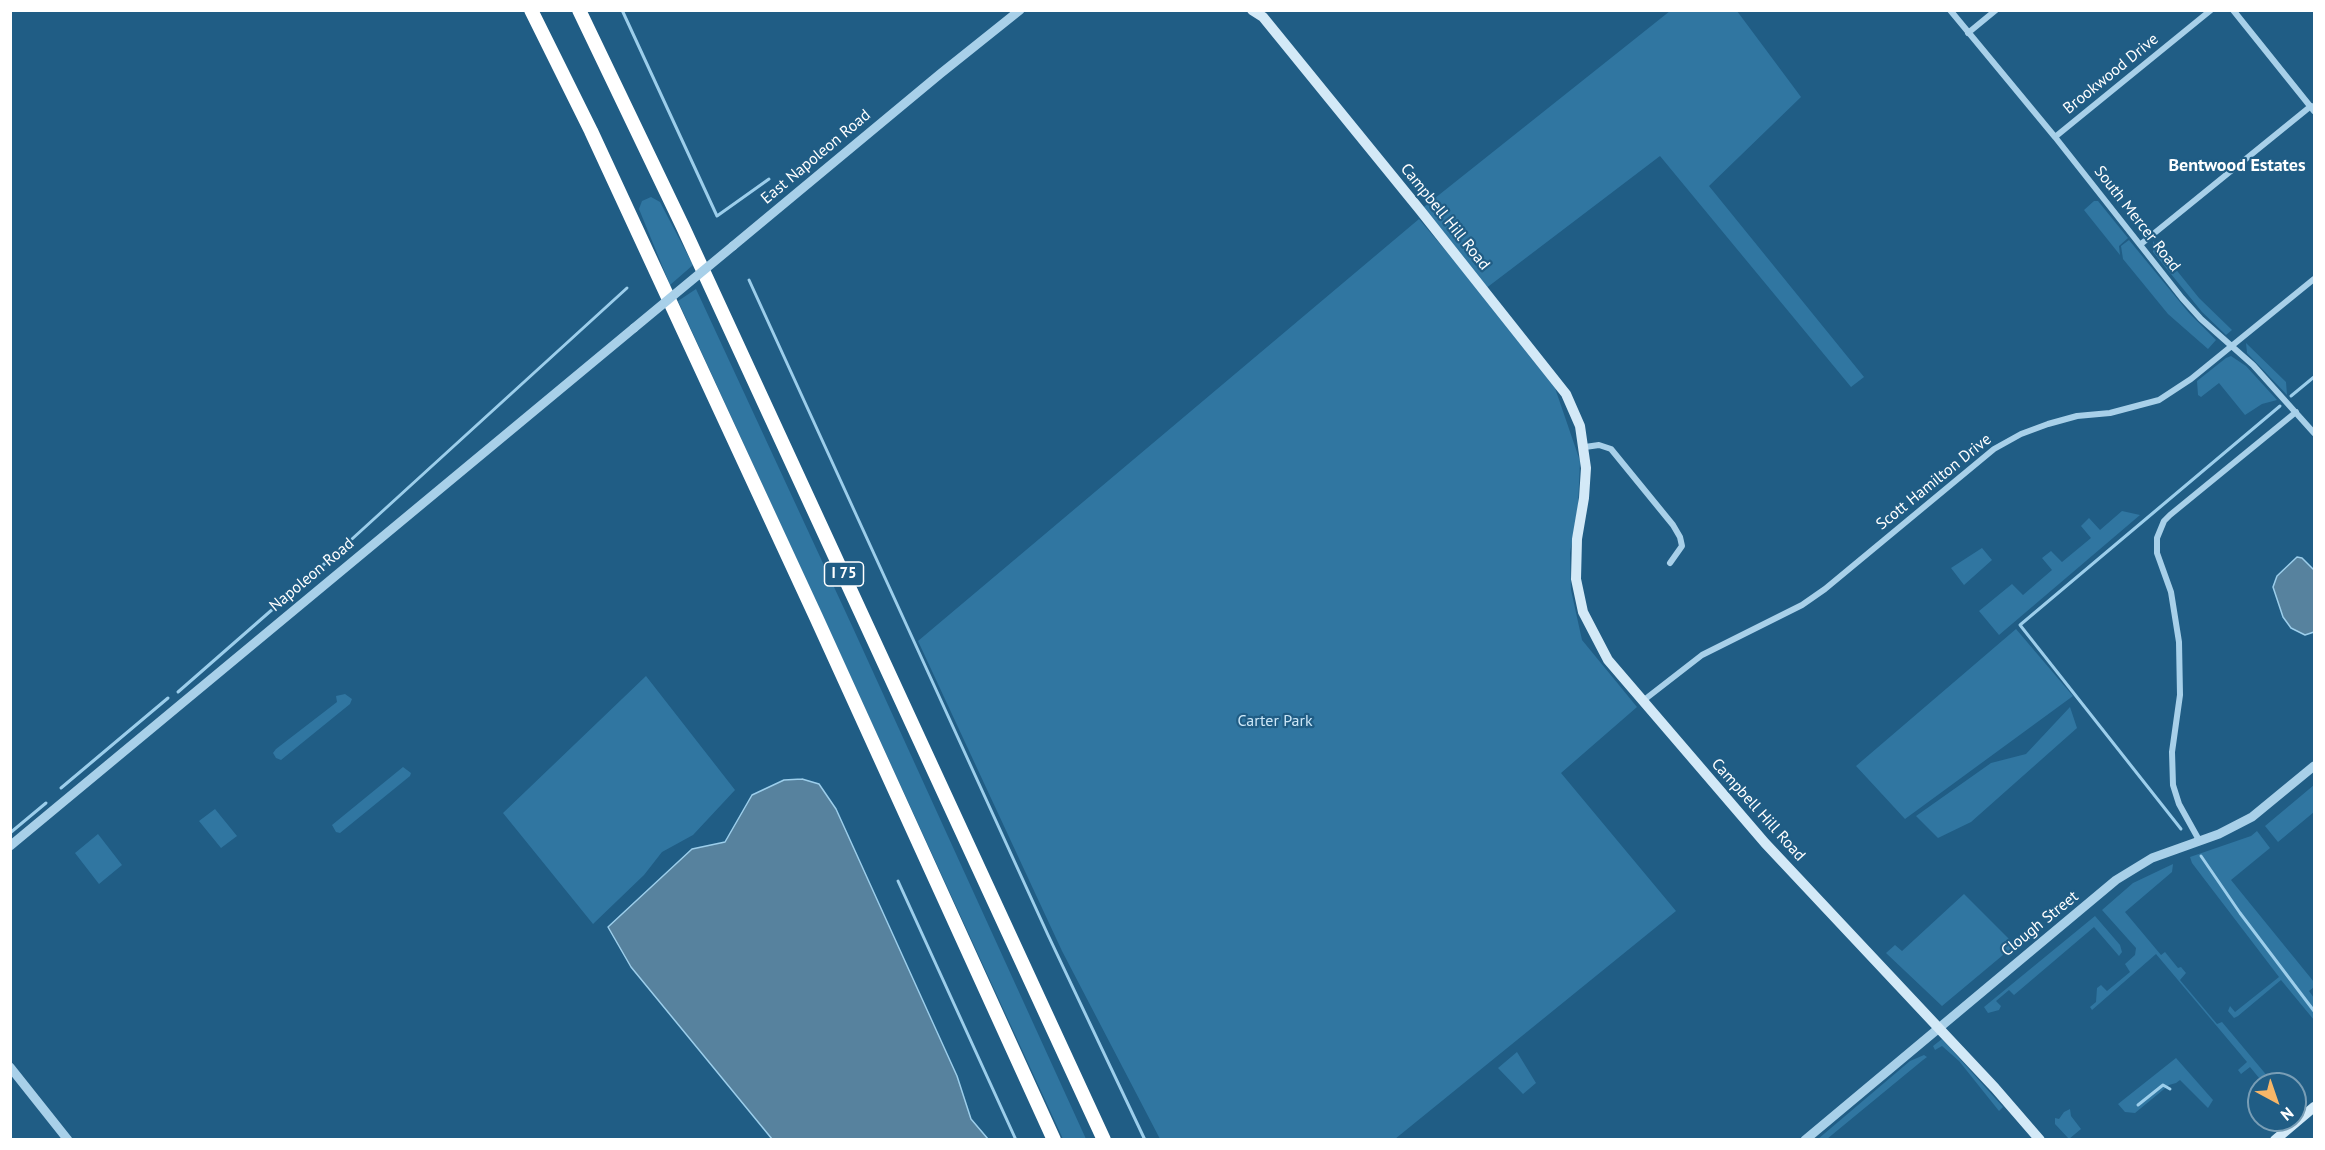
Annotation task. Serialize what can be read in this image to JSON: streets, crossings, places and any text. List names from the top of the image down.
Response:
{
  "streets": {
    "highway": ["I 75"],
    "main road": ["Campbell Hill Road"],
    "street": [
      "Brookwood Drive",
      "East Napoleon Road",
      "South Mercer Road",
      "Scott Hamilton Drive",
      "Napoleon Road",
      "Clough Street"
    ]
  },
  "crossings": [
    ["Brookwood Drive", "South Mercer Road"],
    ["East Napoleon Road", "Napoleon Road"],
    ["Campbell Hill Road", "Scott Hamilton Drive"],
    ["Campbell Hill Road", "Clough Street"],
    ["South Mercer Road", "Scott Hamilton Drive"]
  ],
  "districts": ["Bentwood Estates"],
  "parks": ["Carter Park"],
  "north": "bottom right"
}
